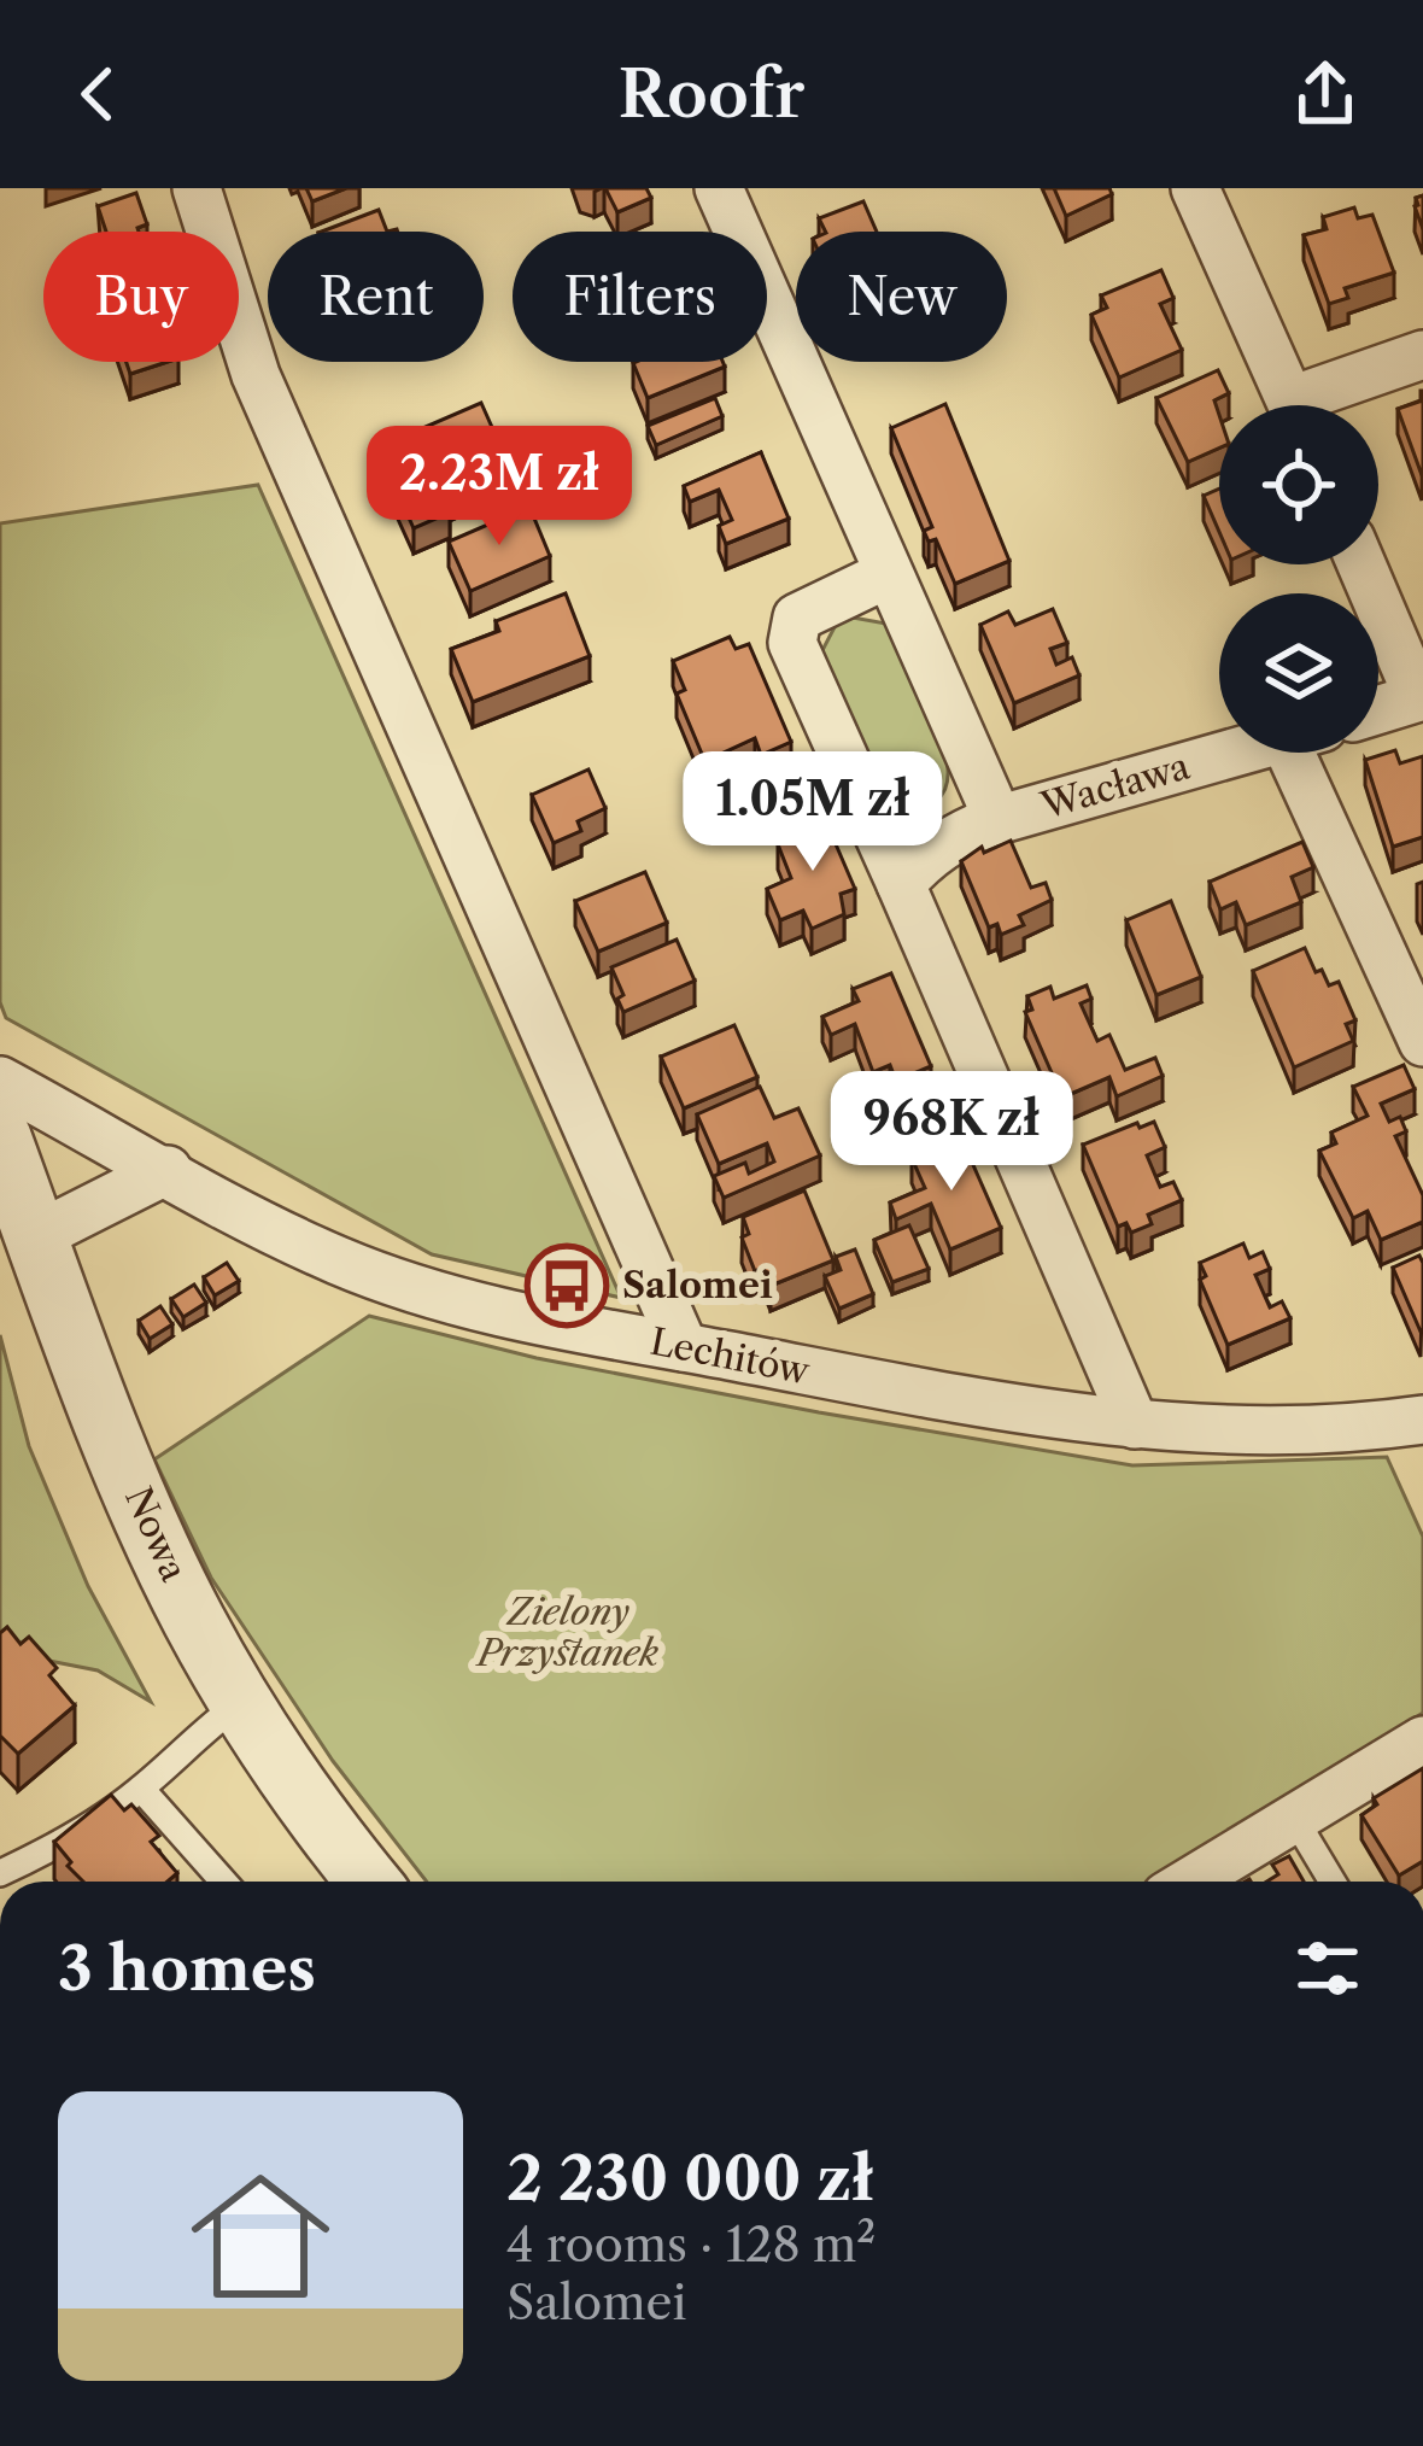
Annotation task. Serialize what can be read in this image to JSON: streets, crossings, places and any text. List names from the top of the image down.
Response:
{
  "streets": {
    "street": ["Wacława", "Lechitów", "Nowa"]
  },
  "parks": ["Zielony Przystanek"],
  "places": {
    "bus stop": ["Salomei"]
  },
  "page": {
    "header": "Roofr",
    "chip": [
      "Buy",
      "Rent",
      "Filters",
      "New"
    ],
    "price": ["2.23M zł", "1.05M zł", "968K zł"],
    "heading": "3 homes",
    "list": [
      {
        "name": "2 230 000 zł",
        "note": "4 rooms · 128 m² · Salomei"
      }
    ]
  }
}
